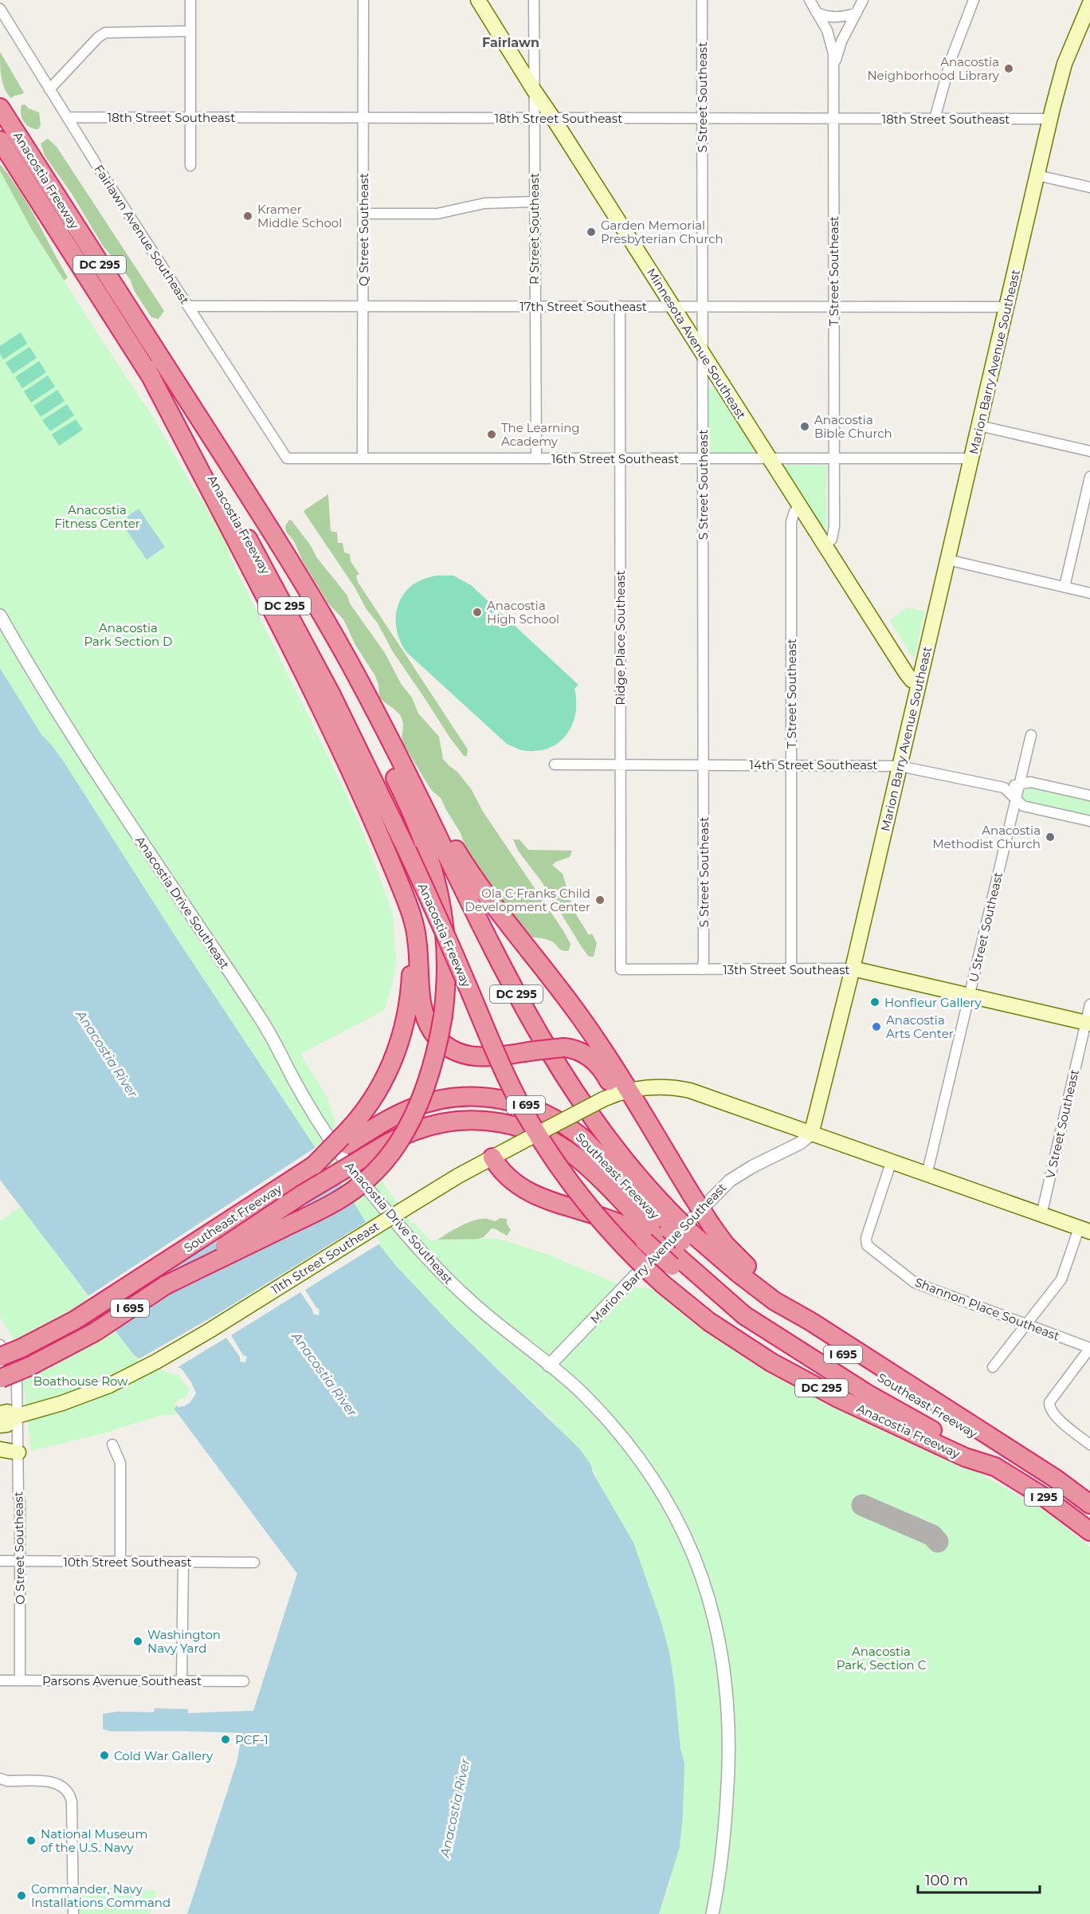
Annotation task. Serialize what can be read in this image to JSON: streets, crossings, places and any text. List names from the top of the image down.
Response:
{
  "streets": {
    "highway": [
      "Anacostia Freeway",
      "DC 295",
      "I 695",
      "Southeast Freeway",
      "I 295"
    ],
    "main road": [
      "Minnesota Avenue Southeast",
      "Marion Barry Avenue Southeast",
      "13th Street Southeast",
      "11th Street Southeast"
    ],
    "street": [
      "S Street Southeast",
      "18th Street Southeast",
      "R Street Southeast",
      "Q Street Southeast",
      "Fairlawn Avenue Southeast",
      "T Street Southeast",
      "17th Street Southeast",
      "16th Street Southeast",
      "Ridge Place Southeast",
      "14th Street Southeast",
      "Anacostia Drive Southeast",
      "U Street Southeast",
      "V Street Southeast",
      "Shannon Place Southeast",
      "O Street Southeast",
      "10th Street Southeast",
      "Parsons Avenue Southeast"
    ]
  },
  "crossings": [
    ["S Street Southeast", "18th Street Southeast"],
    ["S Street Southeast", "17th Street Southeast"],
    ["S Street Southeast", "Minnesota Avenue Southeast"],
    ["S Street Southeast", "16th Street Southeast"],
    ["S Street Southeast", "14th Street Southeast"],
    ["S Street Southeast", "13th Street Southeast"],
    ["18th Street Southeast", "R Street Southeast"],
    ["18th Street Southeast", "Q Street Southeast"],
    ["18th Street Southeast", "Fairlawn Avenue Southeast"],
    ["18th Street Southeast", "T Street Southeast"],
    ["18th Street Southeast", "Minnesota Avenue Southeast"],
    ["18th Street Southeast", "Marion Barry Avenue Southeast"],
    ["Anacostia Freeway", "Southeast Freeway"],
    ["R Street Southeast", "17th Street Southeast"],
    ["R Street Southeast", "Minnesota Avenue Southeast"],
    ["R Street Southeast", "16th Street Southeast"],
    ["Q Street Southeast", "17th Street Southeast"],
    ["Q Street Southeast", "16th Street Southeast"],
    ["Fairlawn Avenue Southeast", "17th Street Southeast"],
    ["Fairlawn Avenue Southeast", "16th Street Southeast"],
    ["T Street Southeast", "17th Street Southeast"],
    ["T Street Southeast", "Minnesota Avenue Southeast"],
    ["T Street Southeast", "16th Street Southeast"],
    ["T Street Southeast", "14th Street Southeast"],
    ["T Street Southeast", "13th Street Southeast"],
    ["17th Street Southeast", "Minnesota Avenue Southeast"],
    ["17th Street Southeast", "Marion Barry Avenue Southeast"],
    ["17th Street Southeast", "Ridge Place Southeast"],
    ["Minnesota Avenue Southeast", "Marion Barry Avenue Southeast"],
    ["Minnesota Avenue Southeast", "16th Street Southeast"],
    ["Marion Barry Avenue Southeast", "16th Street Southeast"],
    ["Marion Barry Avenue Southeast", "14th Street Southeast"],
    ["Marion Barry Avenue Southeast", "Anacostia Drive Southeast"],
    ["Marion Barry Avenue Southeast", "13th Street Southeast"],
    ["Marion Barry Avenue Southeast", "11th Street Southeast"],
    ["16th Street Southeast", "Ridge Place Southeast"],
    ["Ridge Place Southeast", "14th Street Southeast"],
    ["Ridge Place Southeast", "13th Street Southeast"],
    ["U Street Southeast", "13th Street Southeast"],
    ["U Street Southeast", "11th Street Southeast"],
    ["13th Street Southeast", "V Street Southeast"],
    ["V Street Southeast", "11th Street Southeast"],
    ["11th Street Southeast", "Shannon Place Southeast"],
    ["11th Street Southeast", "O Street Southeast"],
    ["O Street Southeast", "10th Street Southeast"],
    ["O Street Southeast", "Parsons Avenue Southeast"]
  ],
  "districts": ["Fairlawn"],
  "water": ["Anacostia River"],
  "parks": [
    "Anacostia Fitness Center",
    "Anacostia Park Section D",
    "Boathouse Row",
    "Anacostia Park, Section C"
  ],
  "places": [
    "Anacostia Neighborhood Library",
    "Kramer Middle School",
    "Garden Memorial Presbyterian Church",
    "Anacostia Bible Church",
    "The Learning Academy",
    "Anacostia High School",
    "Anacostia Methodist Church",
    "Ola C Franks Child Development Center",
    "Honfleur Gallery",
    "Anacostia Arts Center",
    "Washington Navy Yard",
    "PCF-1",
    "Cold War Gallery",
    "National Museum of the U.S. Navy",
    "Commander, Navy Installations Command"
  ],
  "scale_bar": "100 m"
}
